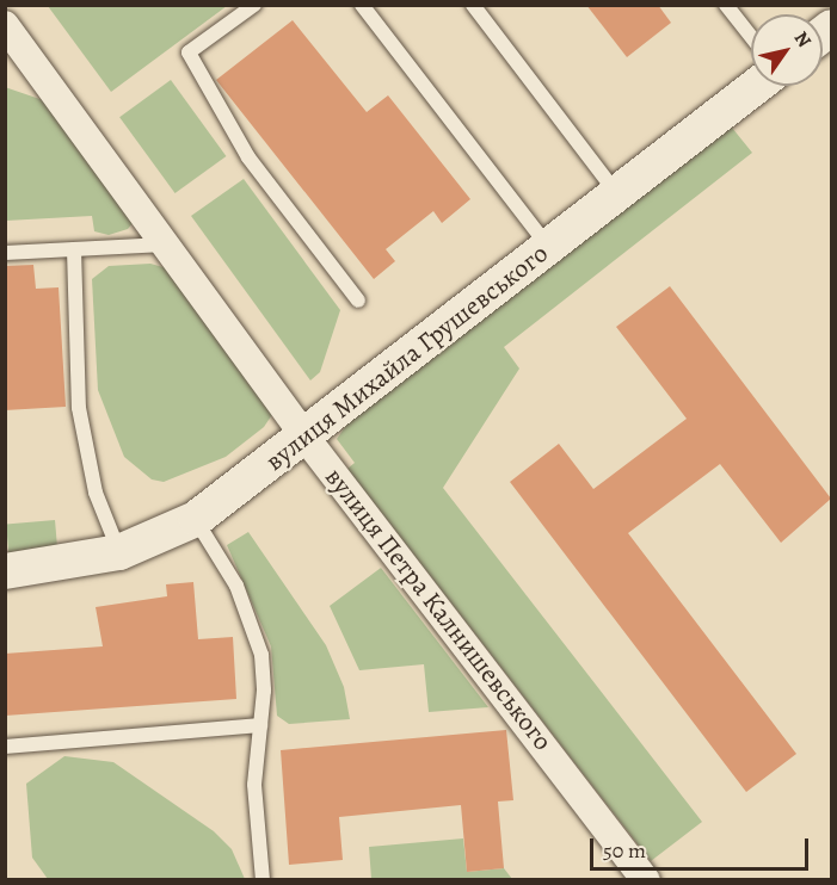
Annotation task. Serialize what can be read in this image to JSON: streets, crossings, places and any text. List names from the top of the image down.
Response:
{
  "streets": {
    "street": ["вулиця Михайла Грушевського", "вулиця Петра Калнишевського"]
  },
  "crossings": [
    ["вулиця Михайла Грушевського", "вулиця Петра Калнишевського"]
  ],
  "scale_bar": "50 m",
  "north": "top right"
}
